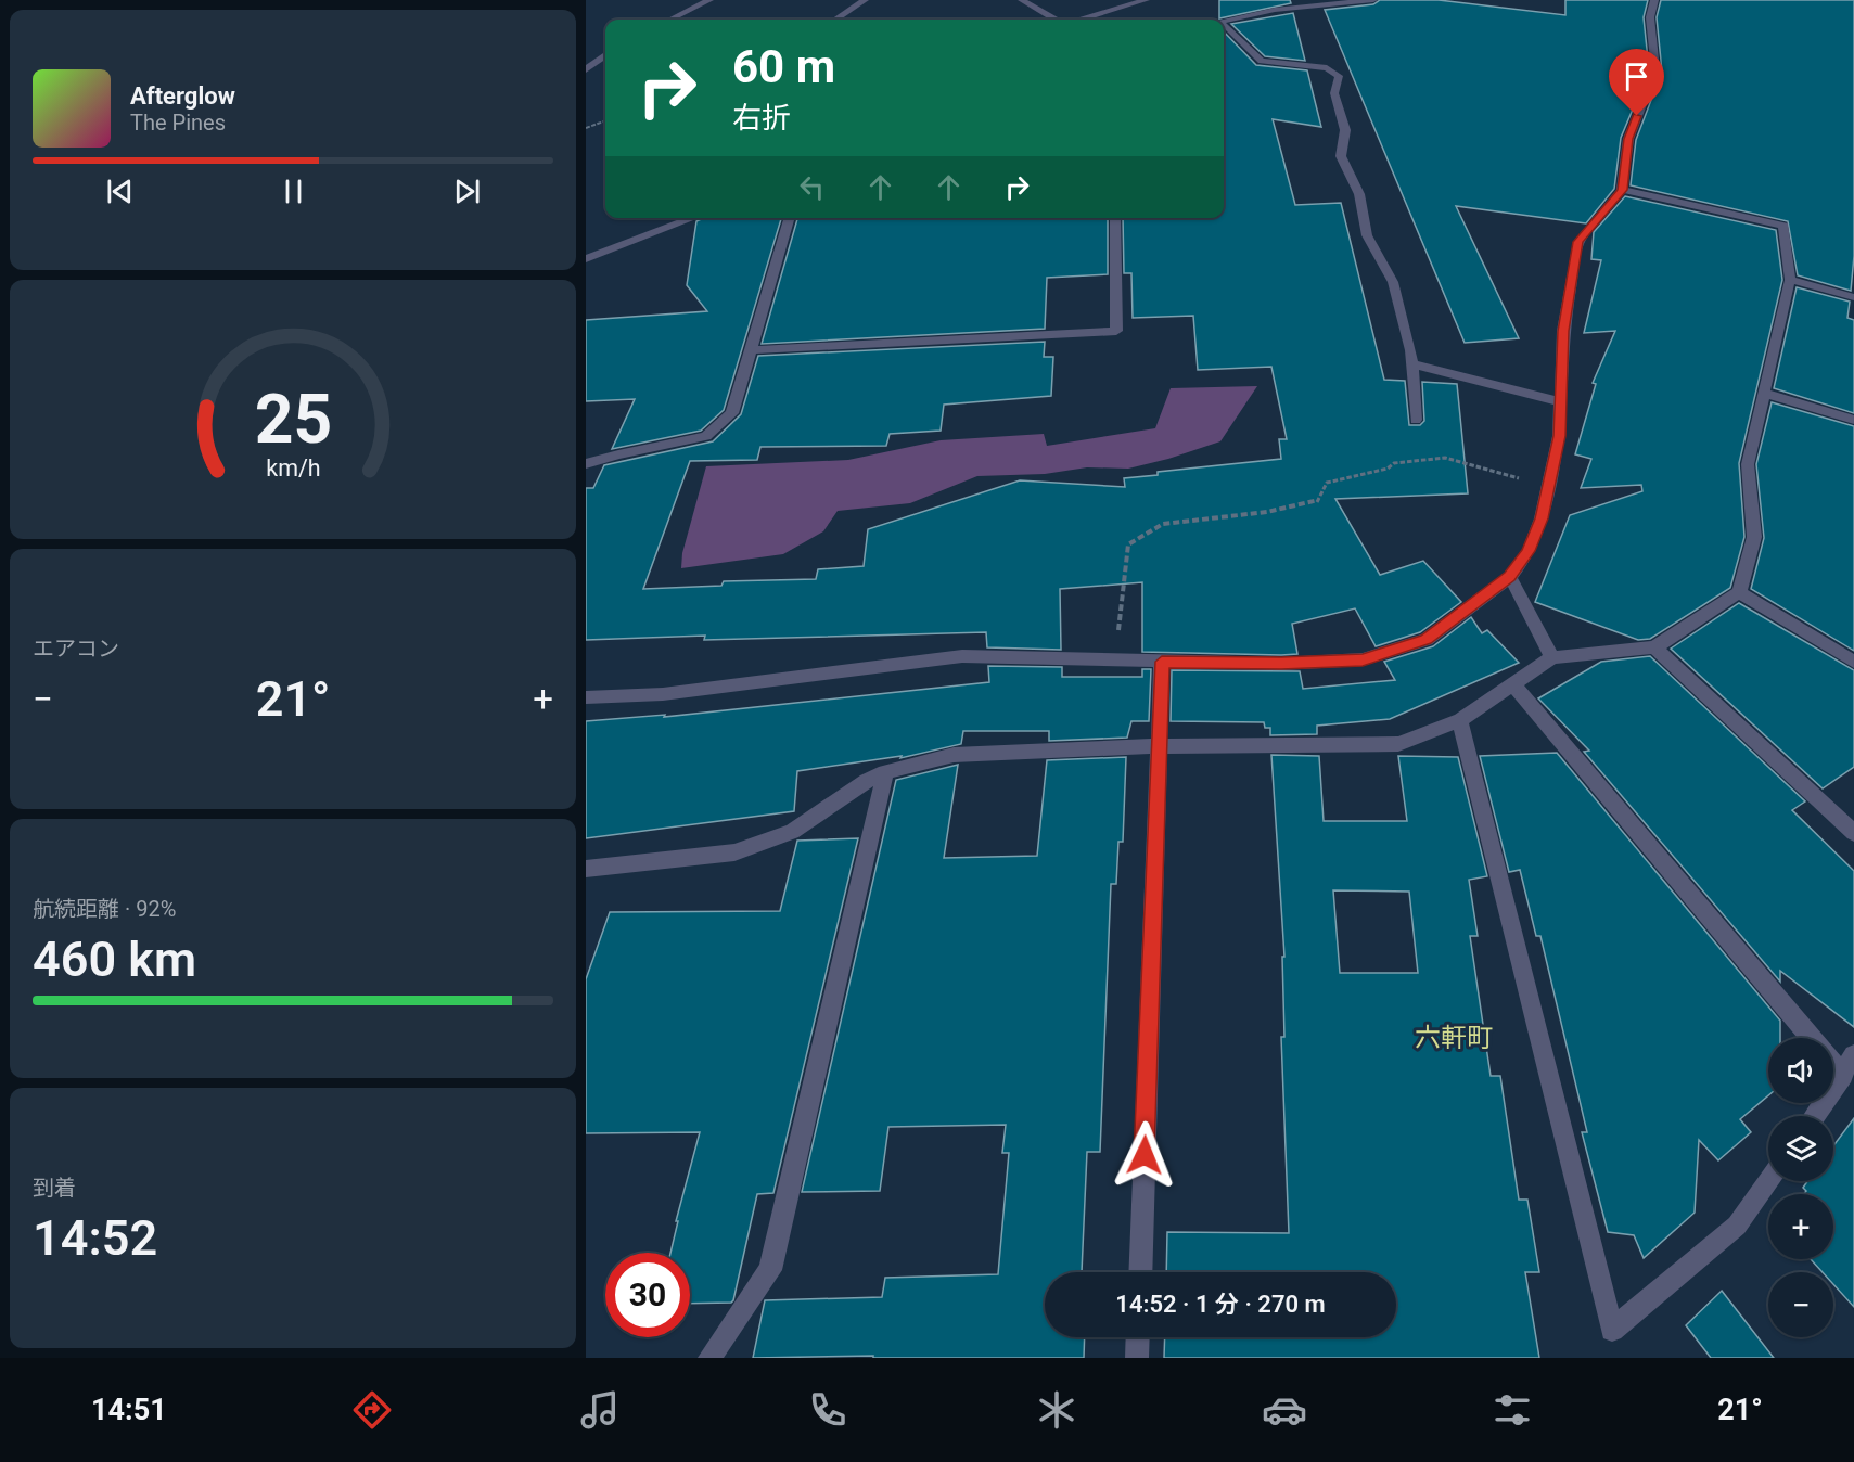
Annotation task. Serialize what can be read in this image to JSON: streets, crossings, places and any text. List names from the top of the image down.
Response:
{
  "districts": ["六軒町"],
  "page": {
    "turn": ["60 m", "右折"],
    "song": ["Afterglow", "The Pines"],
    "tile": [
      "エアコン",
      ["航続距離 · 92%", "460 km"],
      ["到着", "14:52"]
    ],
    "heat": ["−", "21°", "+"],
    "map_buttons": ["+", "−"],
    "limit": "30",
    "trip": "14:52 · 1 分 · 270 m",
    "tabs": ["14:51", "21°"],
    "gauge": ["25", "km/h"]
  }
}
